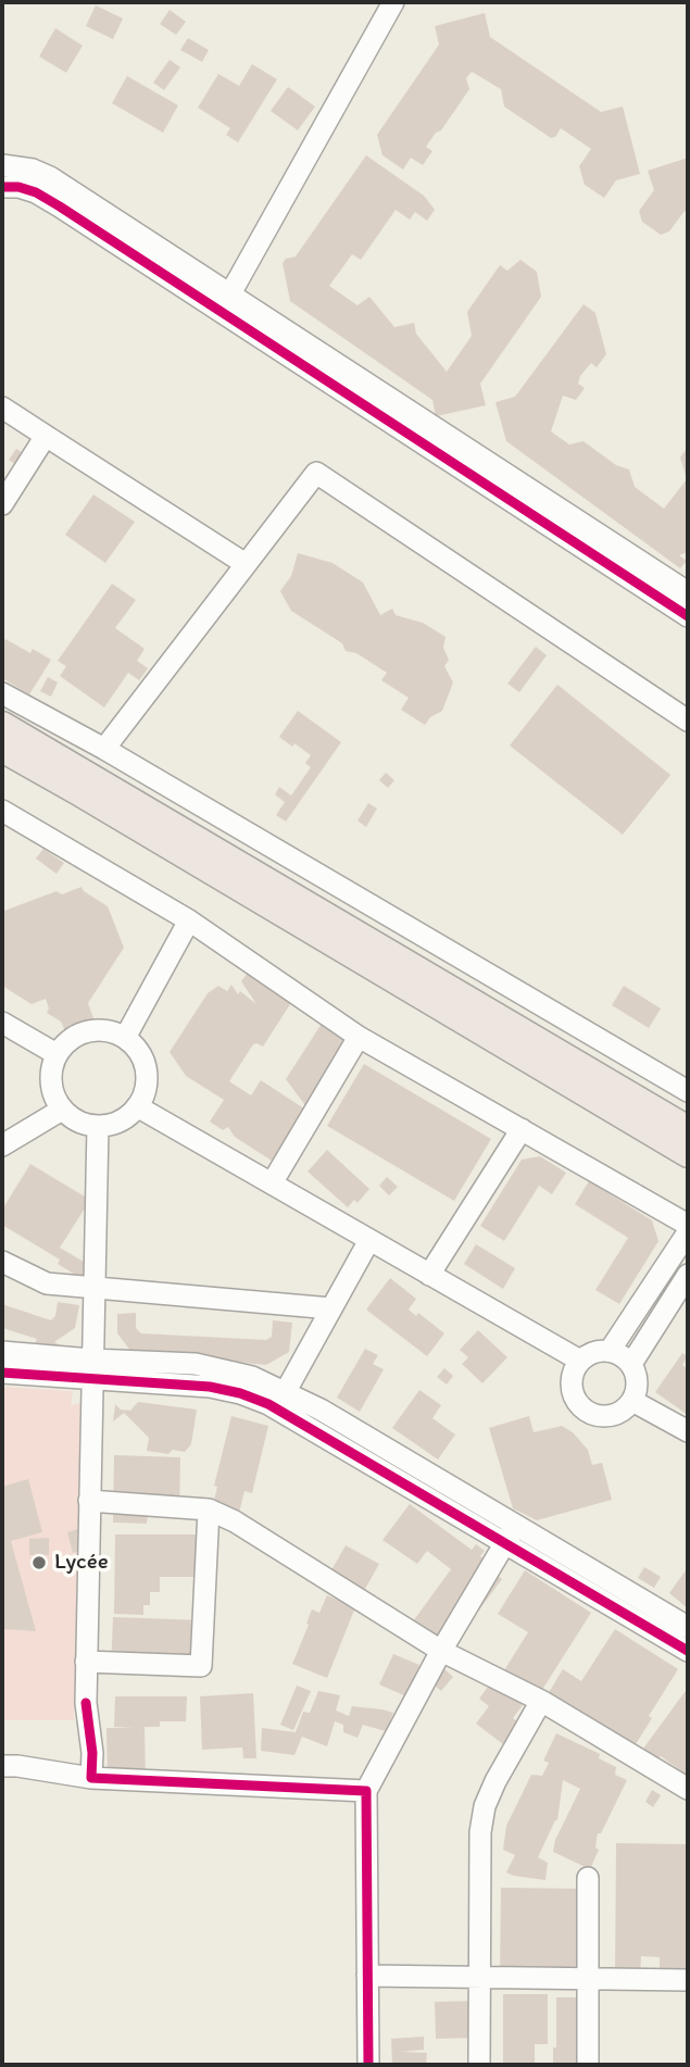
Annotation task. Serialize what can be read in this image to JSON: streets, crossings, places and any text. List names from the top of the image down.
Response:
{
  "places": ["Lycée"]
}
